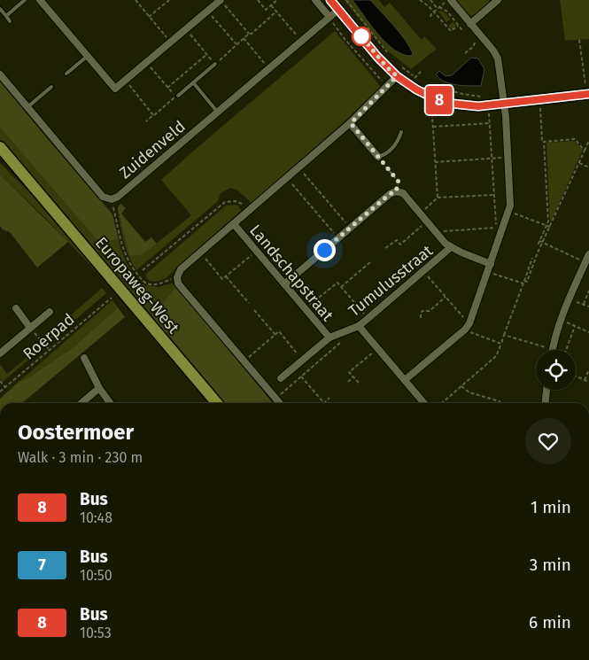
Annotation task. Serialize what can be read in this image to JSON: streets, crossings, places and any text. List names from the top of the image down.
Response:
{
  "streets": {
    "main road": ["Europaweg-West"],
    "street": ["Zuidenveld", "Landschapstraat", "Tumulusstraat"],
    "path": ["Roerpad"]
  },
  "crossings": [
    ["Landschapstraat", "Tumulusstraat"]
  ],
  "lines": ["bus line 8"],
  "page": {
    "on_map": "8",
    "heading": ["Oostermoer", "Walk · 3 min · 230 m"],
    "list": [
      {
        "mark": "8",
        "name": "Bus",
        "note": "10:48",
        "value": "1 min"
      },
      {
        "mark": "7",
        "name": "Bus",
        "note": "10:50",
        "value": "3 min"
      },
      {
        "mark": "8",
        "name": "Bus",
        "note": "10:53",
        "value": "6 min"
      }
    ]
  }
}
